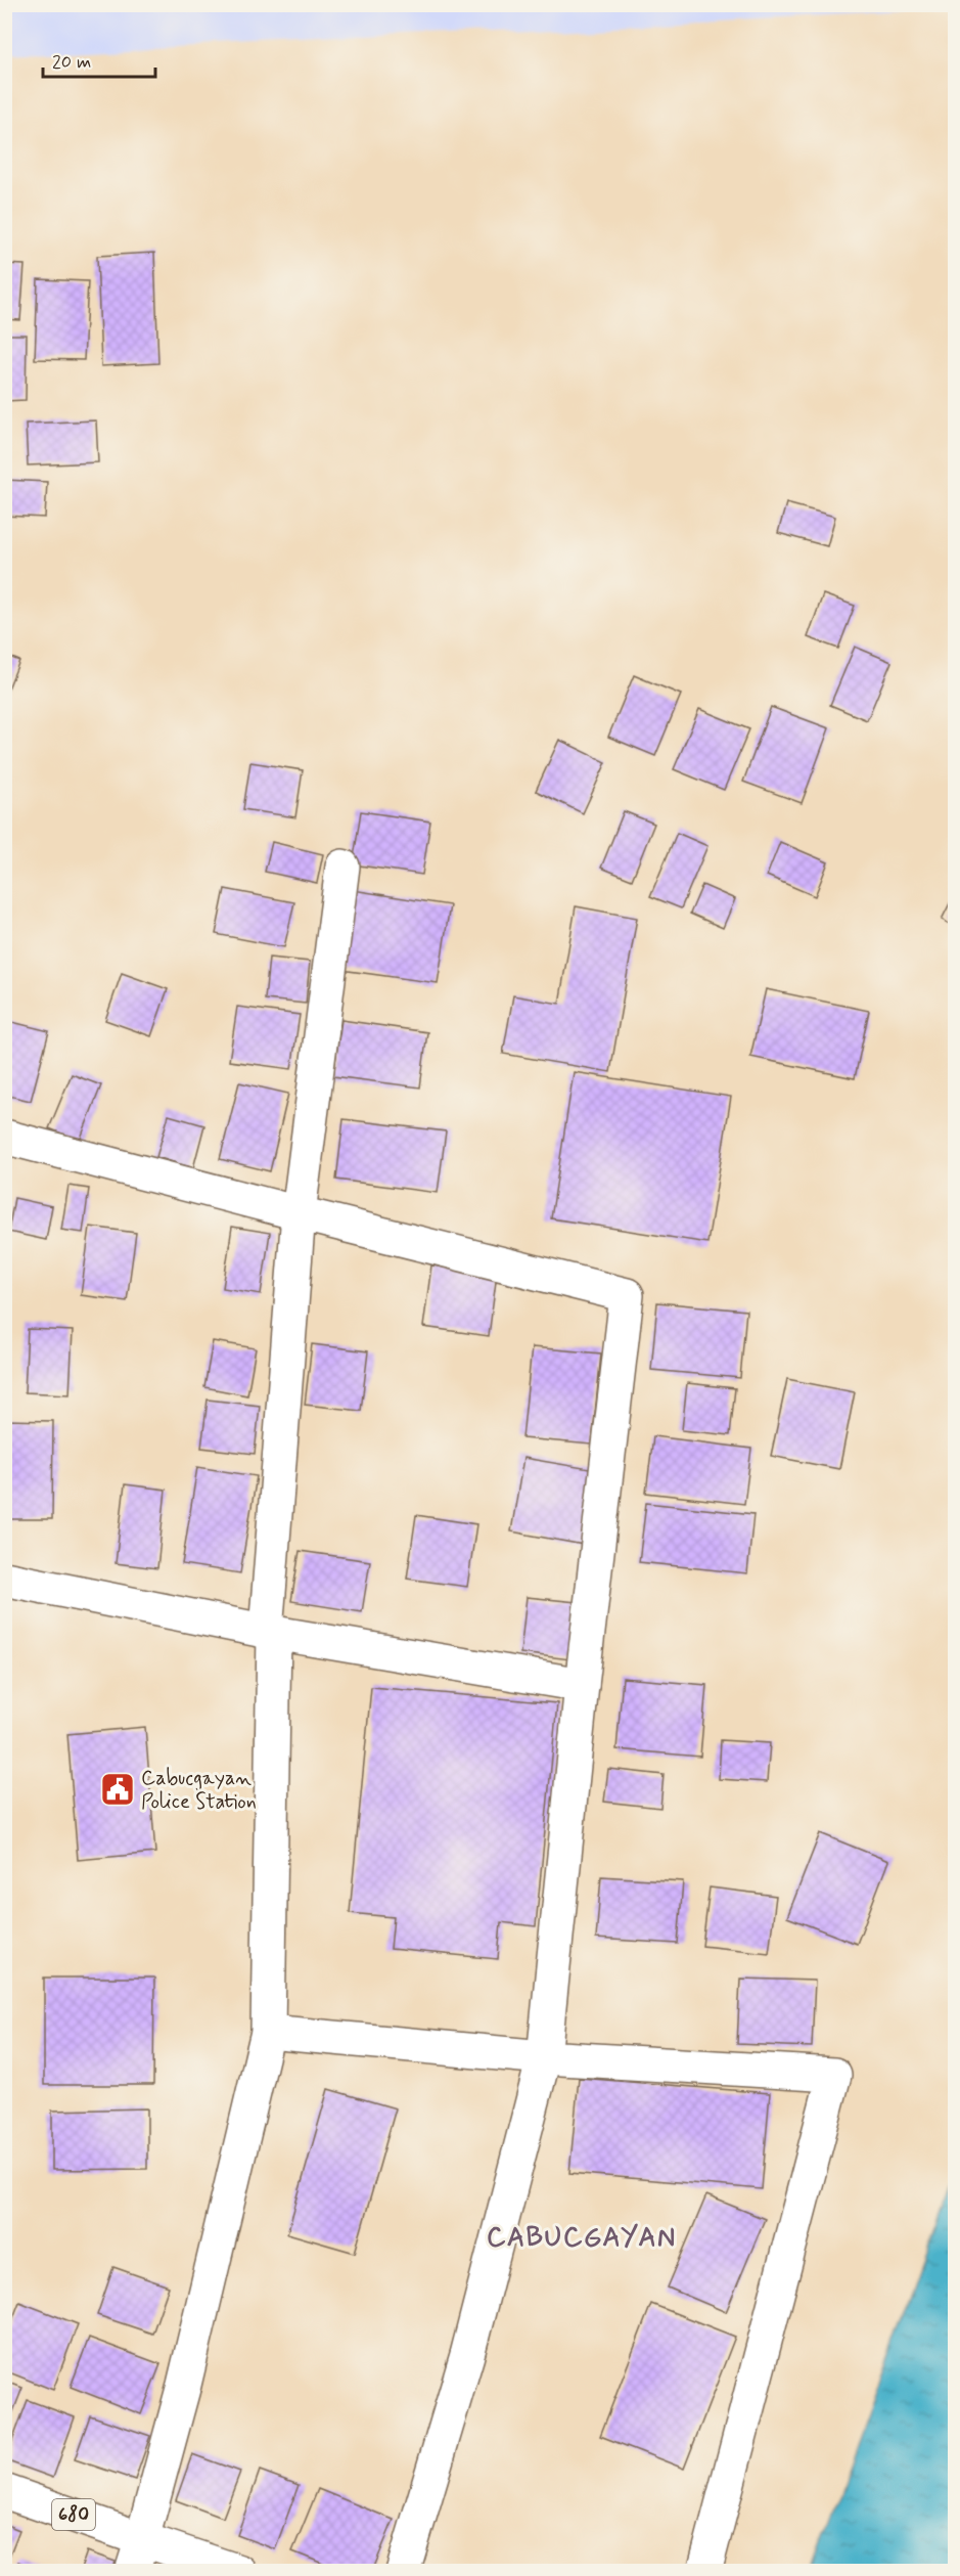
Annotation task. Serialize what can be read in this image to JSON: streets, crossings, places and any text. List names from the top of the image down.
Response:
{
  "streets": {
    "street": ["680"]
  },
  "districts": ["CABUCGAYAN"],
  "places": {
    "public building": ["Cabucgayan Police Station"]
  },
  "scale_bar": "20 m"
}
